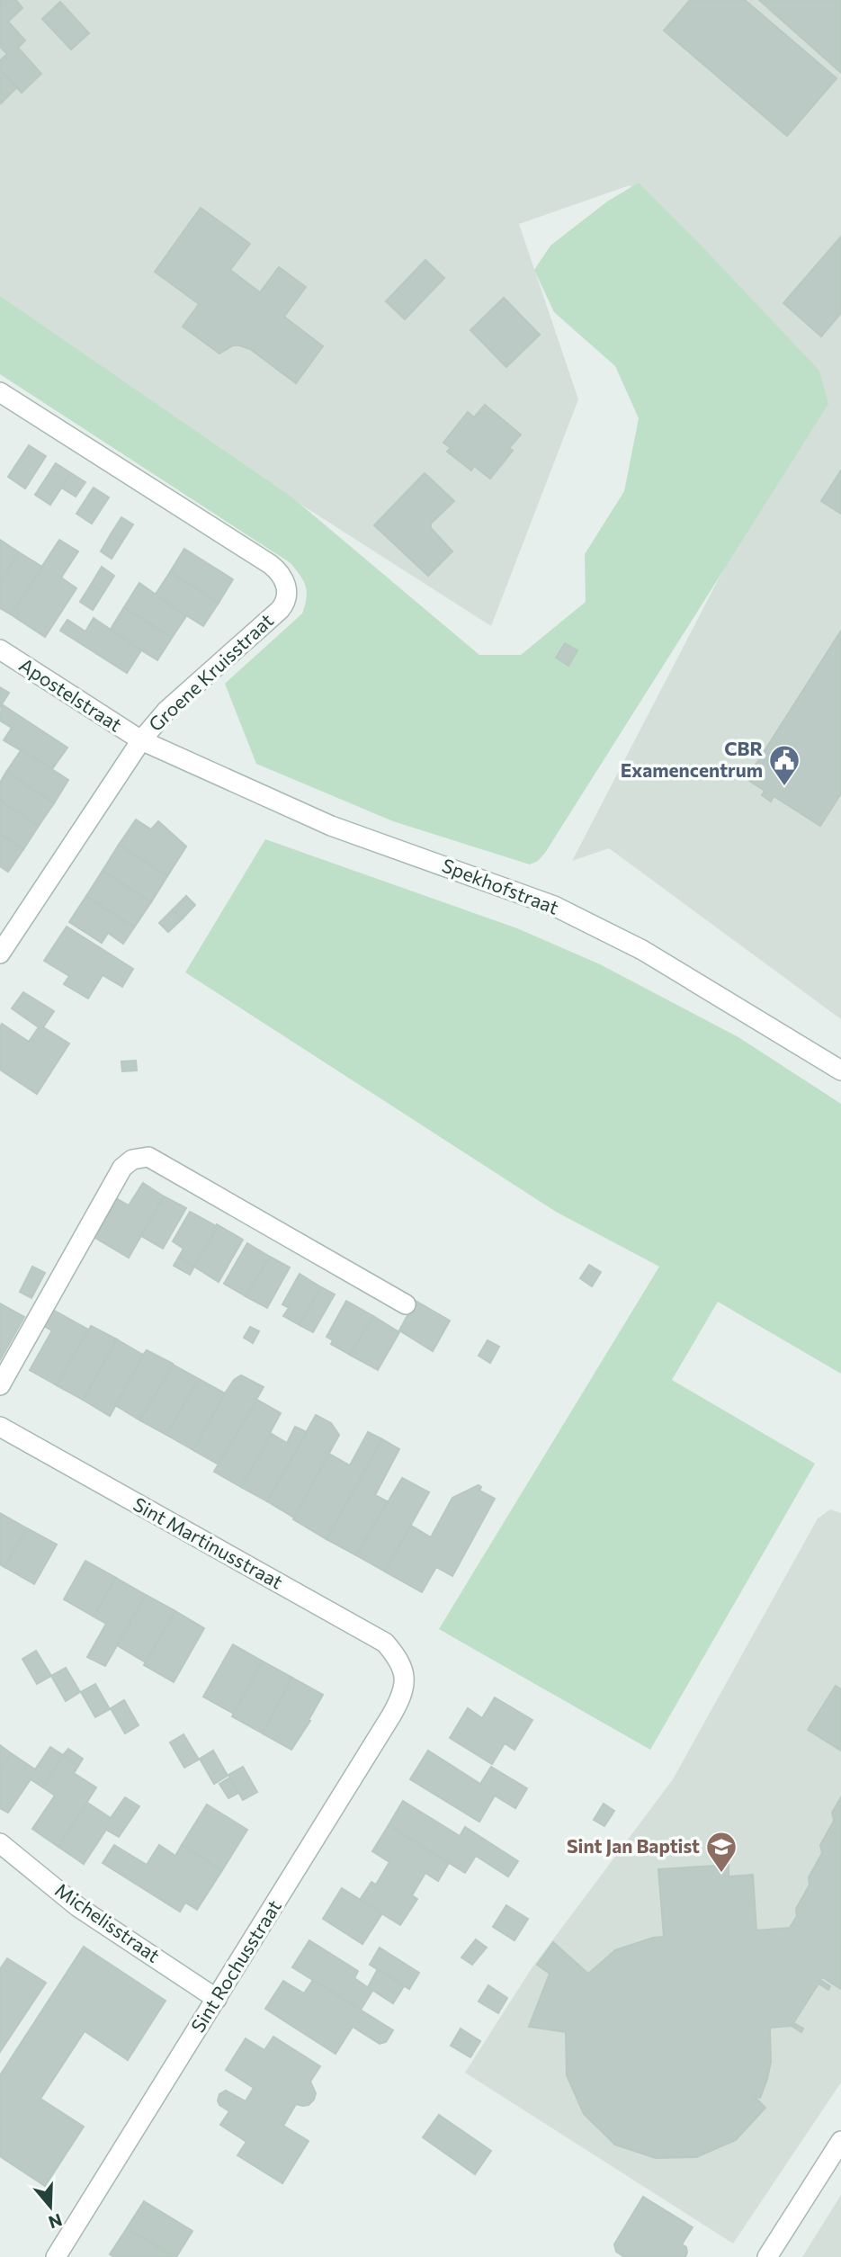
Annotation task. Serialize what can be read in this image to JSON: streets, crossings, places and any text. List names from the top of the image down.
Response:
{
  "streets": {
    "street": [
      "Groene Kruisstraat",
      "Apostelstraat",
      "Spekhofstraat",
      "Sint Martinusstraat",
      "Michelisstraat",
      "Sint Rochusstraat"
    ]
  },
  "crossings": [
    ["Groene Kruisstraat", "Apostelstraat"],
    ["Groene Kruisstraat", "Spekhofstraat"],
    ["Apostelstraat", "Spekhofstraat"],
    ["Sint Martinusstraat", "Sint Rochusstraat"],
    ["Michelisstraat", "Sint Rochusstraat"]
  ],
  "places": {
    "public building": ["CBR Examencentrum"],
    "school or university": ["Sint Jan Baptist"]
  },
  "north": "bottom"
}
